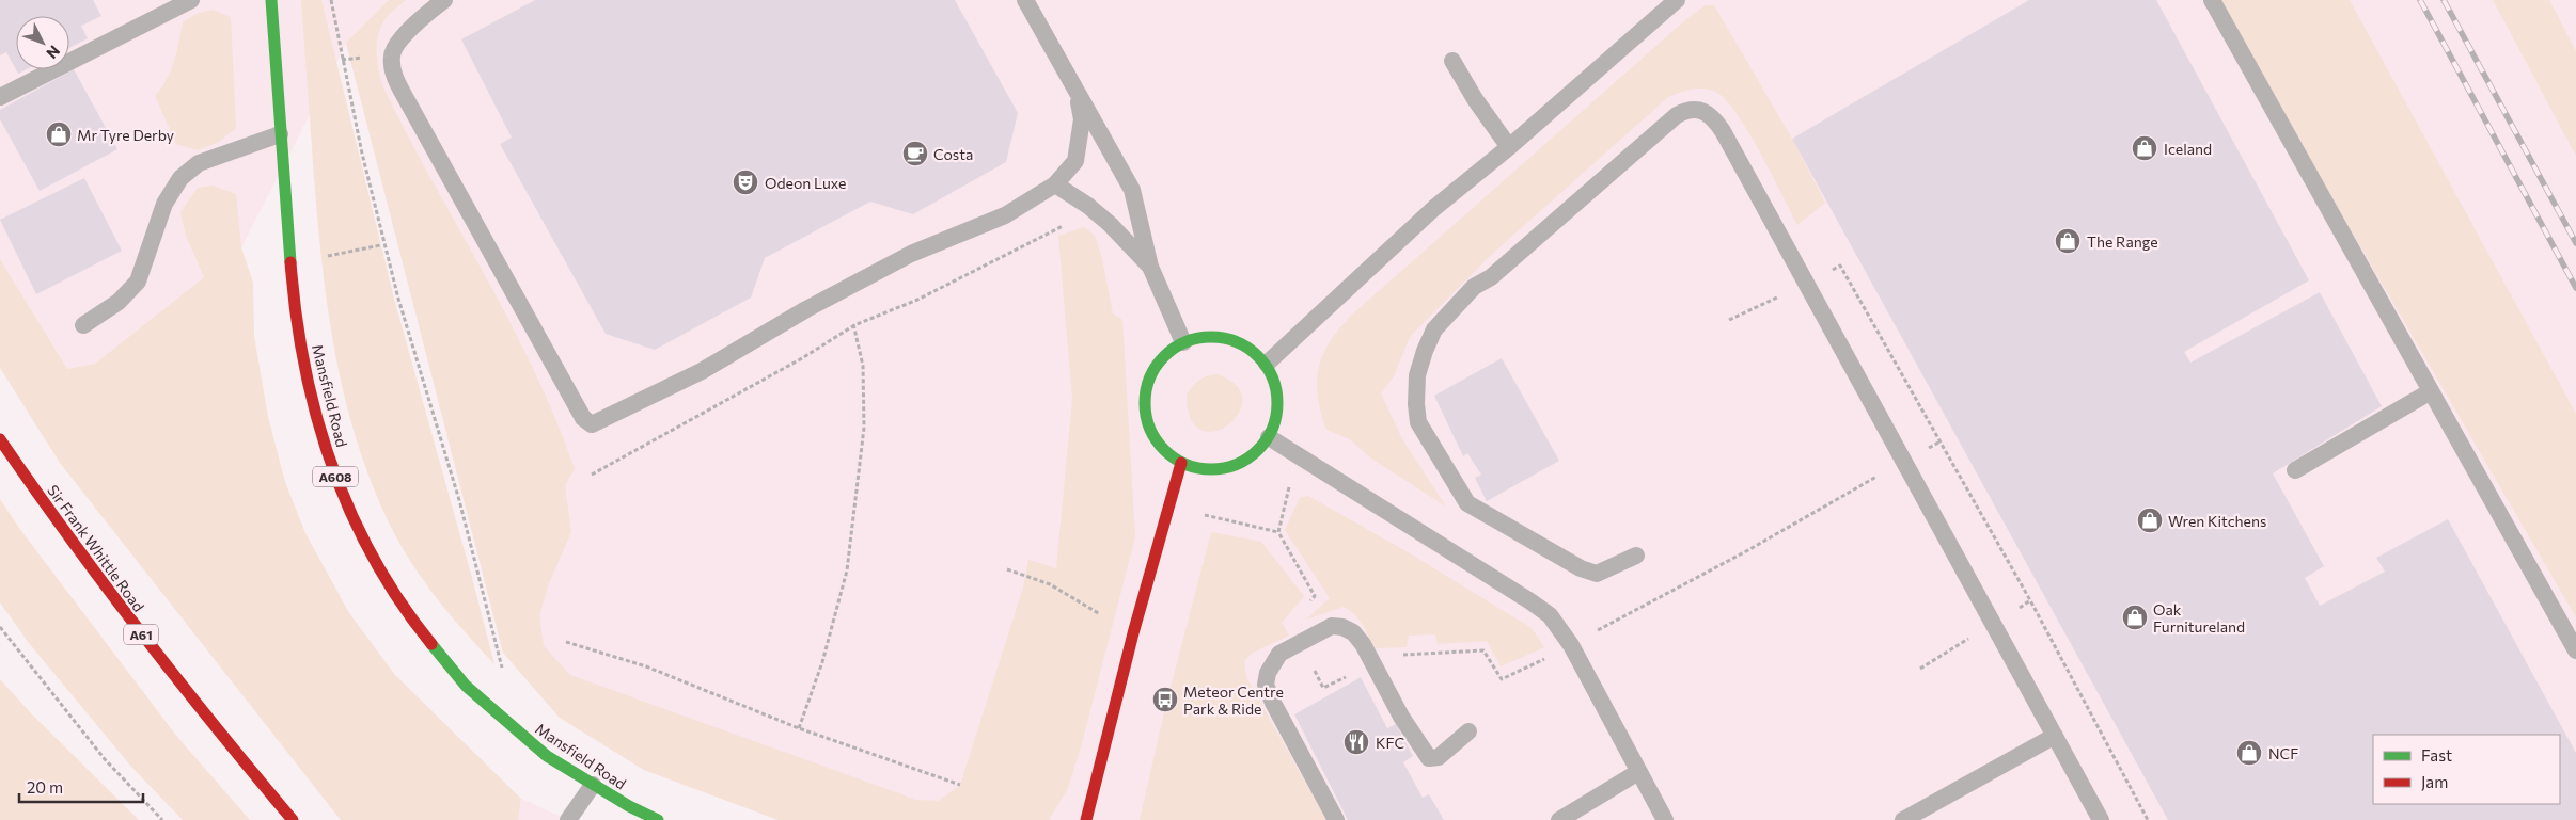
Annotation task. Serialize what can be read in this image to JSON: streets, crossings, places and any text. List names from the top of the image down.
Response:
{
  "streets": {
    "main road": [
      "Mansfield Road",
      "A608",
      "Sir Frank Whittle Road",
      "A61"
    ]
  },
  "places": {
    "shop": [
      "Mr Tyre Derby",
      "Iceland",
      "The Range",
      "Wren Kitchens",
      "Oak Furnitureland",
      "NCF"
    ],
    "cafe": ["Costa"],
    "theatre": ["Odeon Luxe"],
    "bus stop": ["Meteor Centre Park & Ride"],
    "restaurant": ["KFC"]
  },
  "legend": ["Fast", "Jam"],
  "scale_bar": "20 m",
  "north": "bottom right"
}
